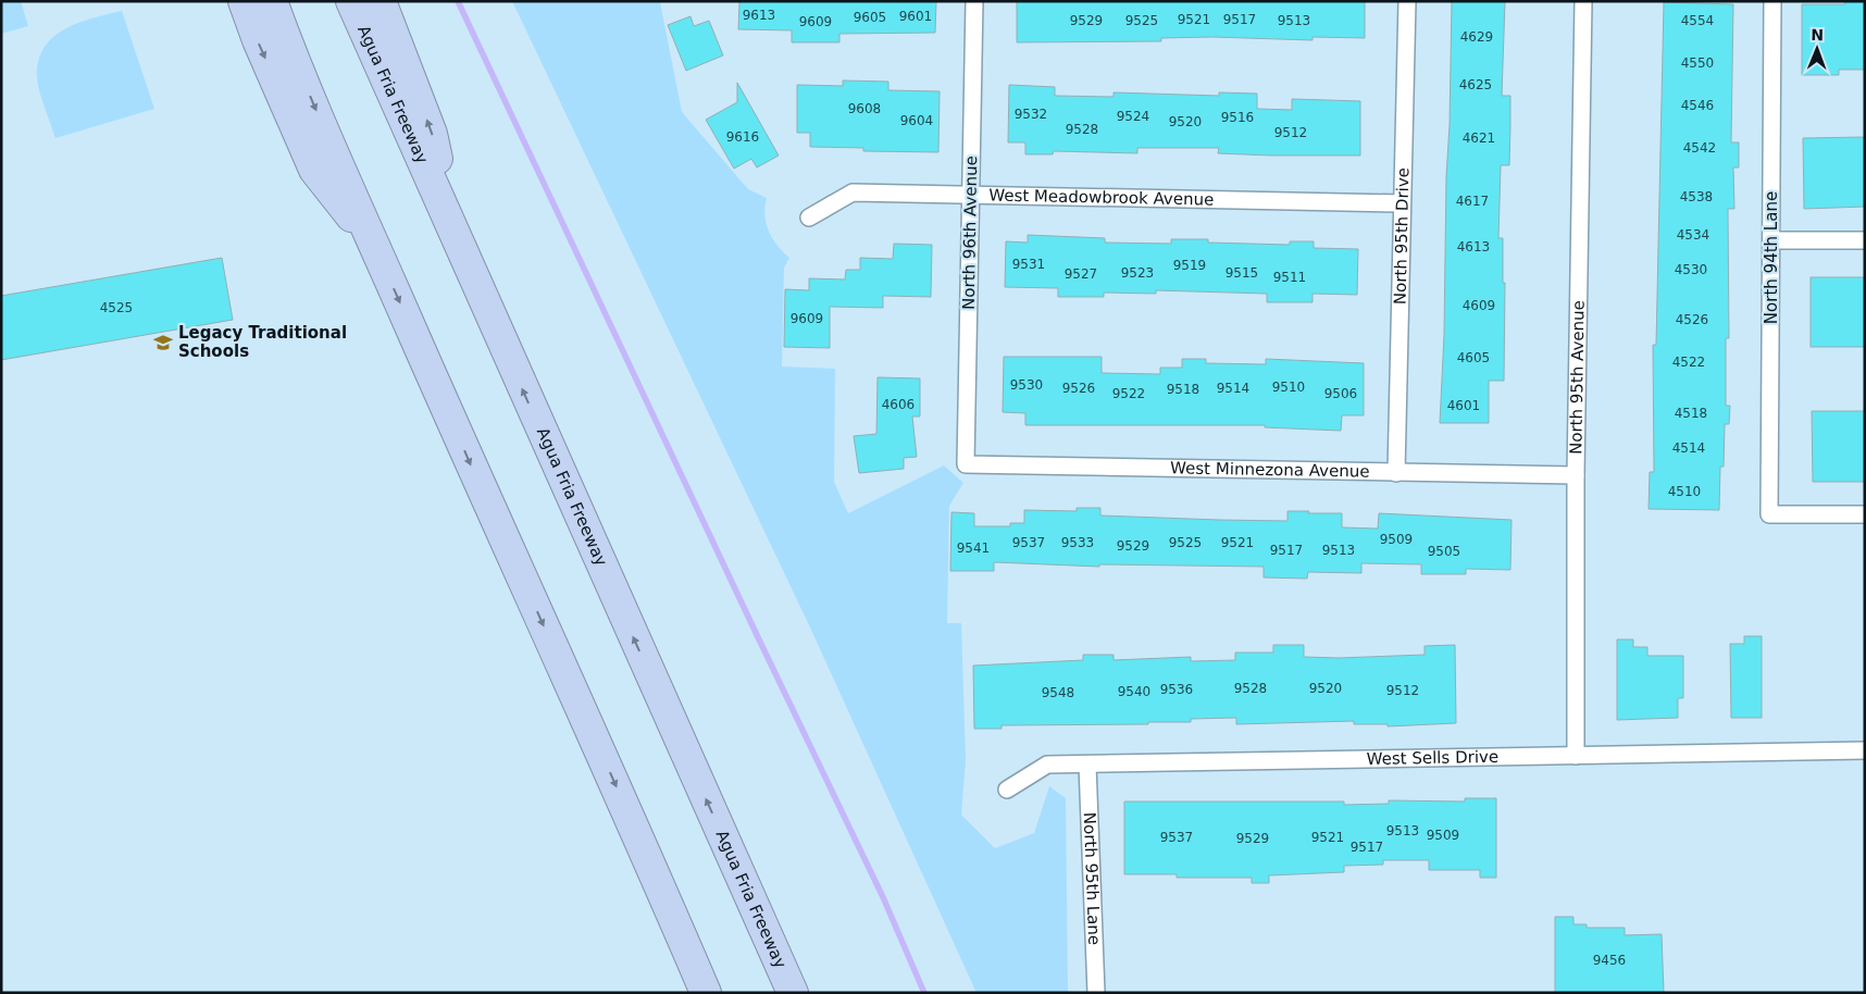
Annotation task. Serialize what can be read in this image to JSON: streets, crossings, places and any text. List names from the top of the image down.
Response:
{
  "streets": {
    "highway": ["Agua Fria Freeway"],
    "street": [
      "West Meadowbrook Avenue",
      "North 96th Avenue",
      "North 95th Drive",
      "North 94th Lane",
      "North 95th Avenue",
      "West Minnezona Avenue",
      "West Sells Drive",
      "North 95th Lane"
    ]
  },
  "crossings": [
    ["West Meadowbrook Avenue", "North 96th Avenue"],
    ["West Meadowbrook Avenue", "North 95th Drive"],
    ["North 96th Avenue", "West Minnezona Avenue"],
    ["North 95th Drive", "West Minnezona Avenue"],
    ["North 95th Avenue", "West Minnezona Avenue"],
    ["North 95th Avenue", "West Sells Drive"],
    ["West Sells Drive", "North 95th Lane"]
  ],
  "places": {
    "school or university": ["Legacy Traditional Schools"]
  },
  "house_numbers": [
    "9613",
    "9601",
    "9605",
    "9521",
    "9517",
    "9529",
    "9525",
    "9513",
    "4554",
    "9609",
    "4629",
    "4550",
    "4625",
    "4546",
    "9608",
    "9532",
    "9524",
    "9516",
    "9604",
    "9520",
    "9528",
    "9512",
    "9616",
    "4621",
    "4542",
    "4538",
    "4617",
    "4534",
    "4613",
    "9531",
    "9519",
    "4530",
    "9523",
    "9515",
    "9527",
    "9511",
    "4609",
    "4525",
    "9609",
    "4526",
    "4605",
    "4522",
    "9530",
    "9510",
    "9526",
    "9514",
    "9518",
    "9522",
    "9506",
    "4606",
    "4601",
    "4518",
    "4514",
    "4510",
    "9509",
    "9537",
    "9533",
    "9525",
    "9521",
    "9529",
    "9541",
    "9517",
    "9513",
    "9505",
    "9528",
    "9520",
    "9536",
    "9512",
    "9540",
    "9548",
    "9513",
    "9509",
    "9537",
    "9521",
    "9529",
    "9517",
    "9456"
  ],
  "north": "top"
}
